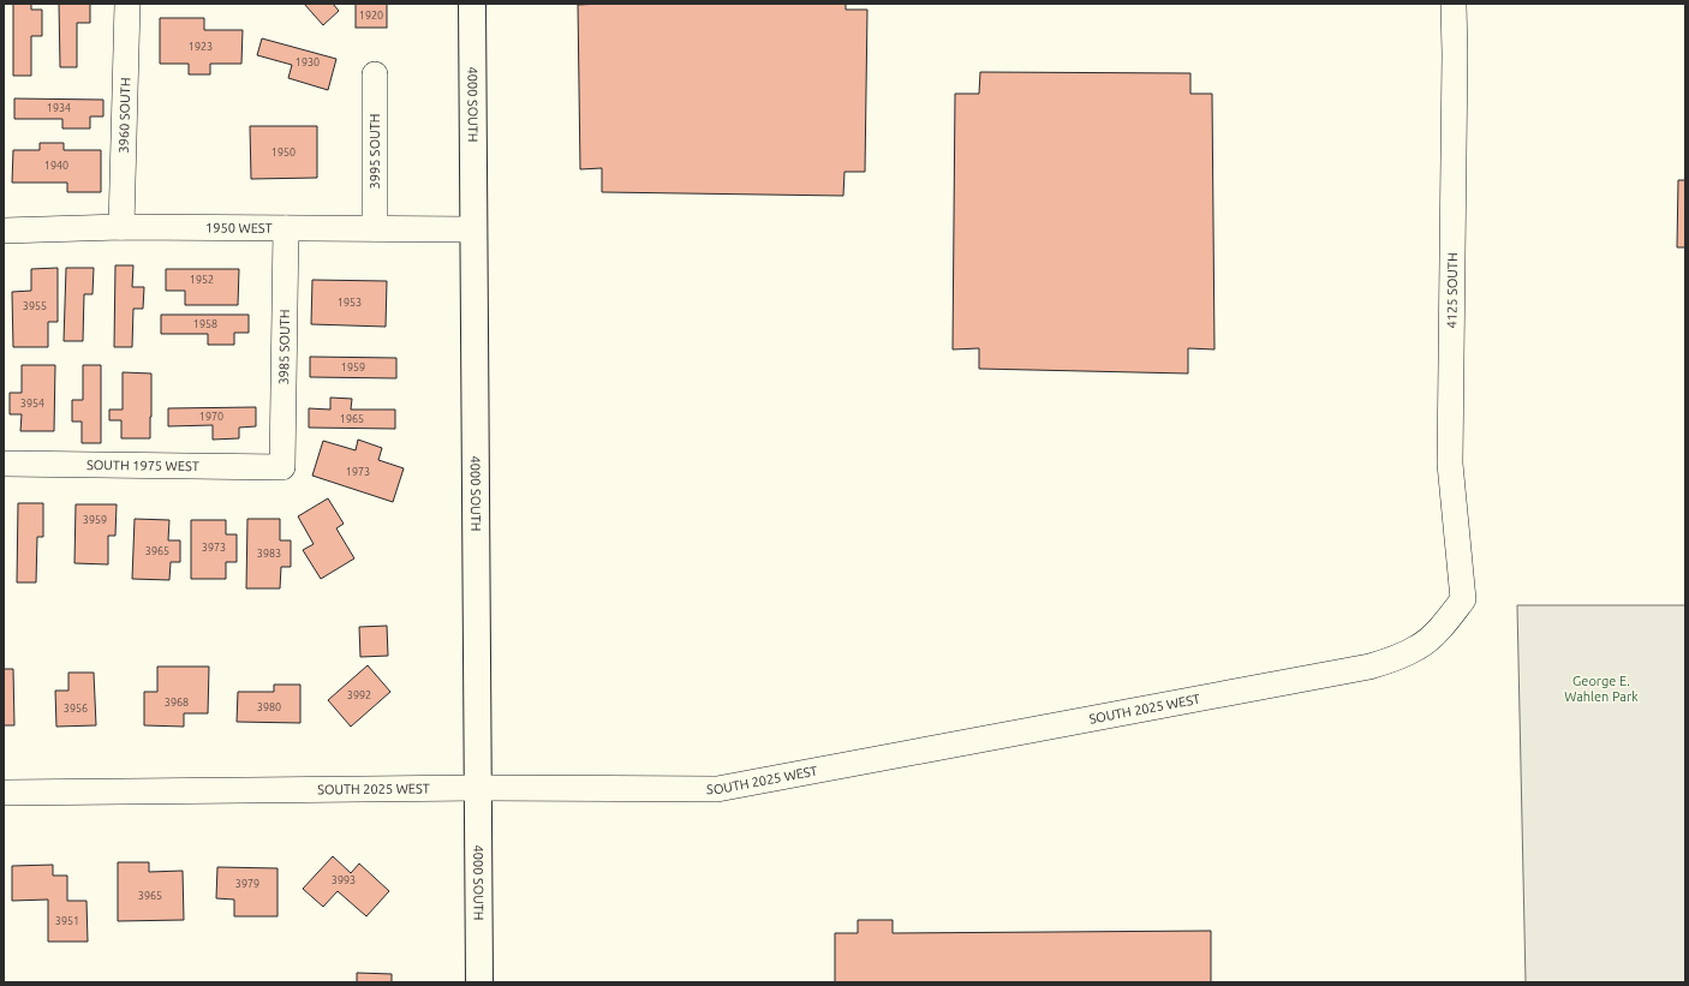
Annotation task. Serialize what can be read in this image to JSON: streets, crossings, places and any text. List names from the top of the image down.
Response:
{
  "streets": {
    "street": [
      "4000 SOUTH",
      "3960 SOUTH",
      "3995 SOUTH",
      "1950 WEST",
      "4125 SOUTH",
      "3985 SOUTH",
      "SOUTH 1975 WEST",
      "SOUTH 2025 WEST"
    ]
  },
  "crossings": [
    ["4000 SOUTH", "1950 WEST"],
    ["4000 SOUTH", "SOUTH 2025 WEST"],
    ["3960 SOUTH", "1950 WEST"],
    ["3995 SOUTH", "1950 WEST"],
    ["1950 WEST", "3985 SOUTH"],
    ["4125 SOUTH", "SOUTH 2025 WEST"],
    ["3985 SOUTH", "SOUTH 1975 WEST"]
  ],
  "parks": ["George E. Wahlen Park"],
  "house_numbers": [
    "1920",
    "1923",
    "1930",
    "1934",
    "1950",
    "1940",
    "1952",
    "1953",
    "3955",
    "1958",
    "1959",
    "3954",
    "1970",
    "1965",
    "1973",
    "3959",
    "3973",
    "3965",
    "3983",
    "3992",
    "3968",
    "3980",
    "3956",
    "3993",
    "3979",
    "3965",
    "3951"
  ]
}
